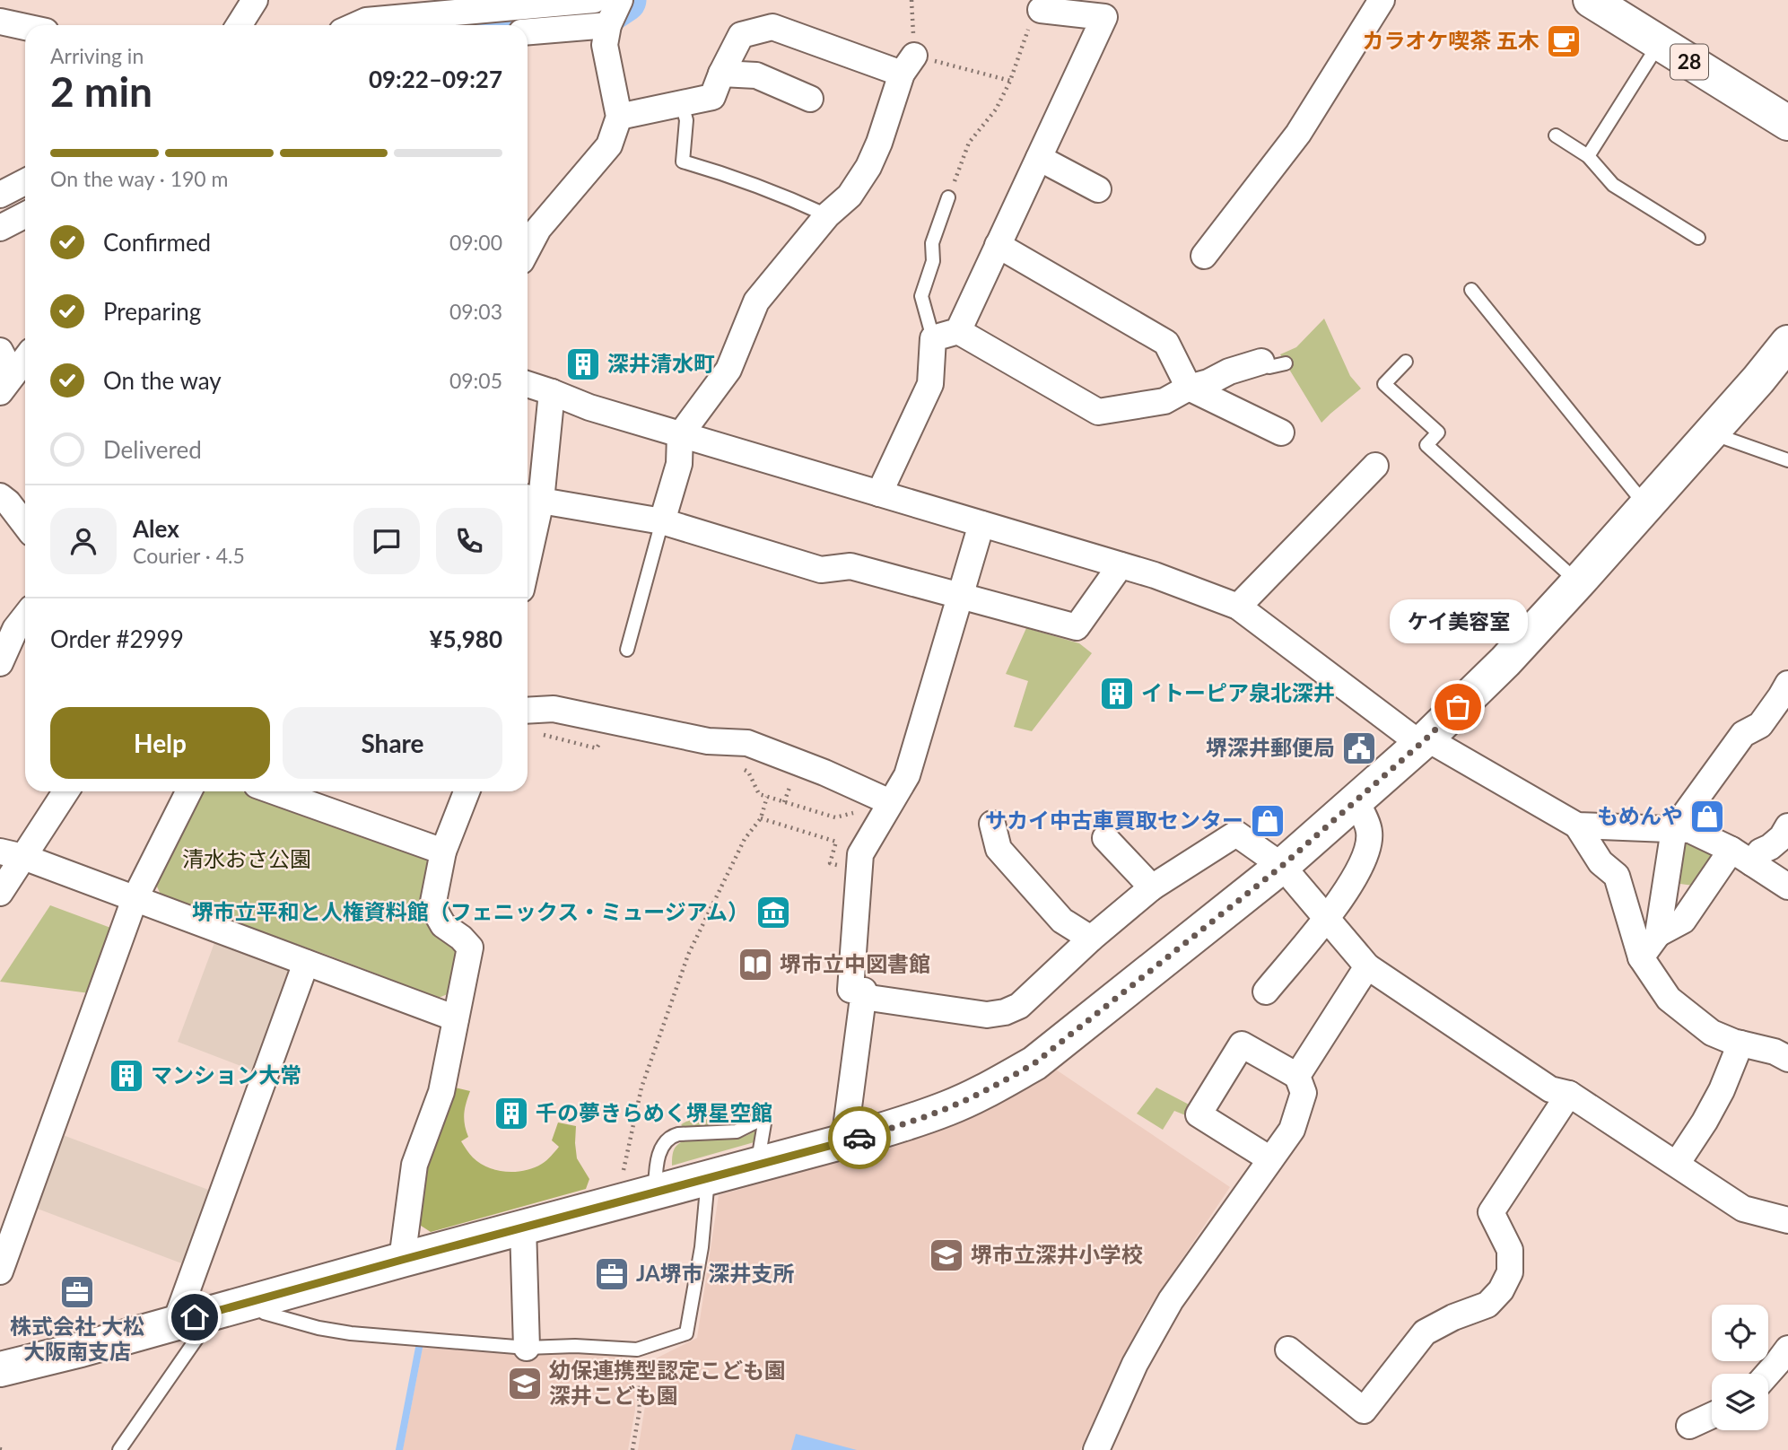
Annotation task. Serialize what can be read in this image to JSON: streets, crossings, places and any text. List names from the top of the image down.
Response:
{
  "streets": {
    "street": ["28"]
  },
  "parks": ["清水おさ公園"],
  "places": {
    "cafe": ["カラオケ喫茶 五木"],
    "building": [
      "深井清水町",
      "イトーピア泉北深井",
      "マンション大常",
      "千の夢きらめく堺星空館"
    ],
    "other": ["ケイ美容室"],
    "public building": ["堺深井郵便局"],
    "shop": ["もめんや", "サカイ中古車買取センター"],
    "museum": ["堺市立平和と人権資料館（フェニックス・ミュージアム）"],
    "library": ["堺市立中図書館"],
    "school or university": ["堺市立深井小学校", "幼保連携型認定こども園 深井こども園"],
    "office": ["JA堺市 深井支所", "株式会社 大松 大阪南支店"]
  },
  "page": {
    "heading": ["2 min", "Arriving in", "09:22–09:27"],
    "panel": [
      "Alex",
      "Courier · 4.5",
      "Order #2999",
      "¥5,980"
    ],
    "bar": "On the way · 190 m",
    "list": [
      ["Confirmed", "09:00"],
      ["Preparing", "09:03"],
      ["On the way", "09:05"],
      "Delivered"
    ],
    "bubble": "ケイ美容室",
    "buttons": ["Help", "Share"]
  }
}
